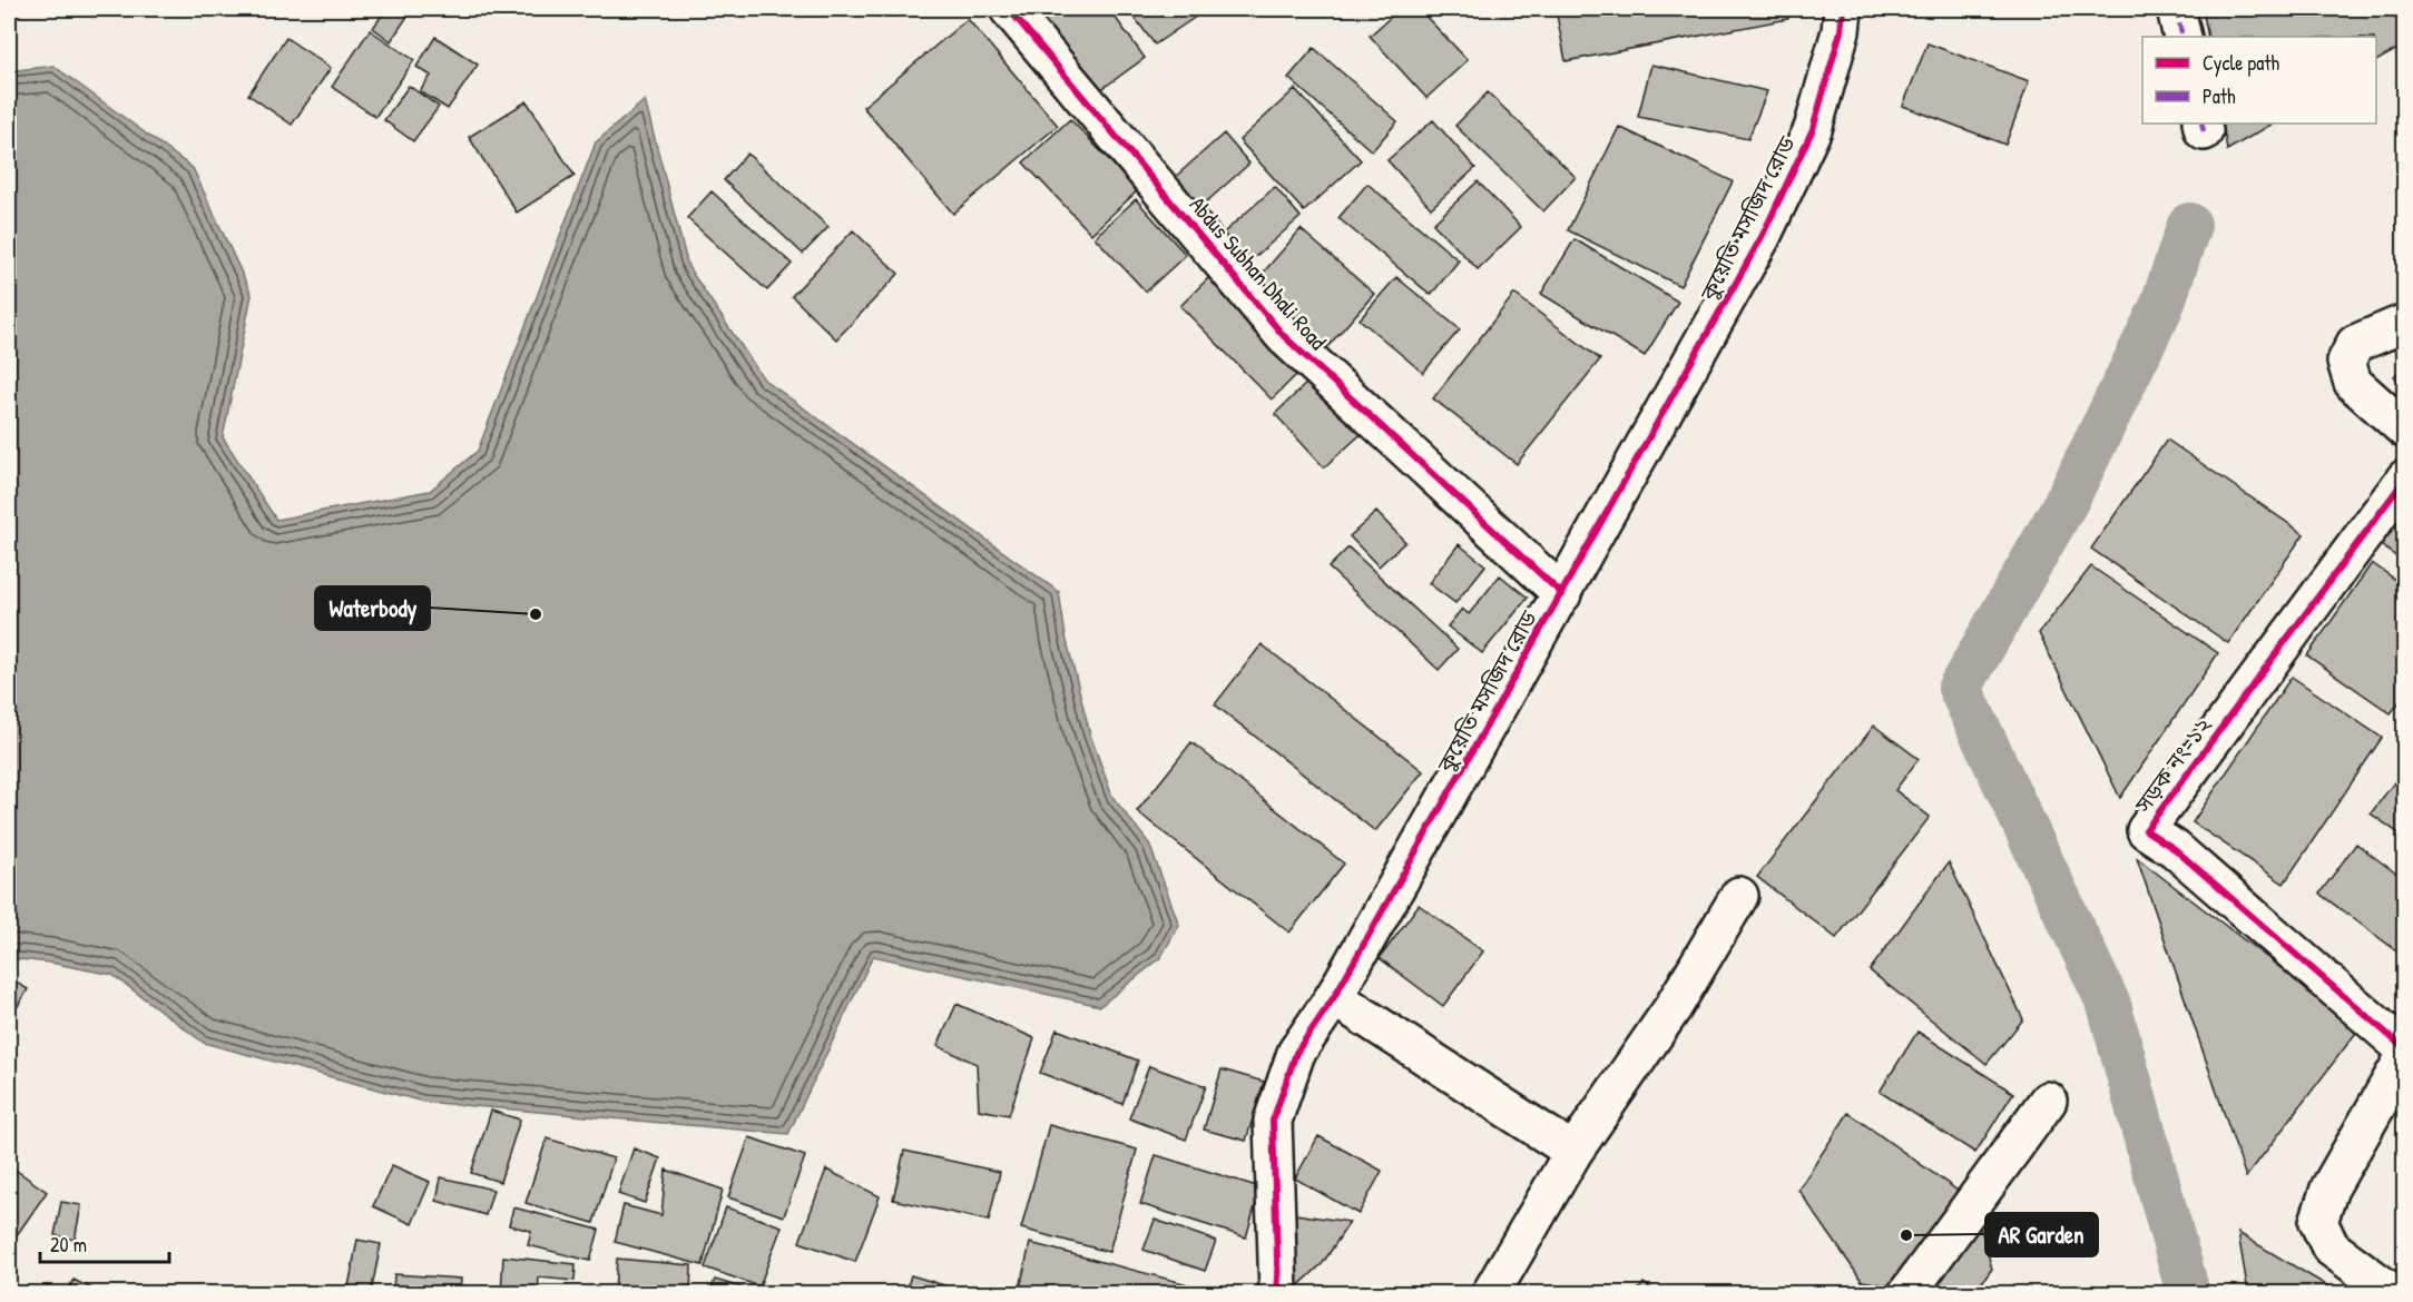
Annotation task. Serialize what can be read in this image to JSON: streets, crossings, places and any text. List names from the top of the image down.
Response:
{
  "streets": {
    "street": ["কুয়েতি মসজিদ রোড", "Abdus Subhan Dhali Road", "সড়ক নং-১২"]
  },
  "crossings": [
    ["কুয়েতি মসজিদ রোড", "Abdus Subhan Dhali Road"]
  ],
  "places": ["Waterbody", "AR Garden"],
  "legend": ["Cycle path", "Path"],
  "scale_bar": "20 m"
}
